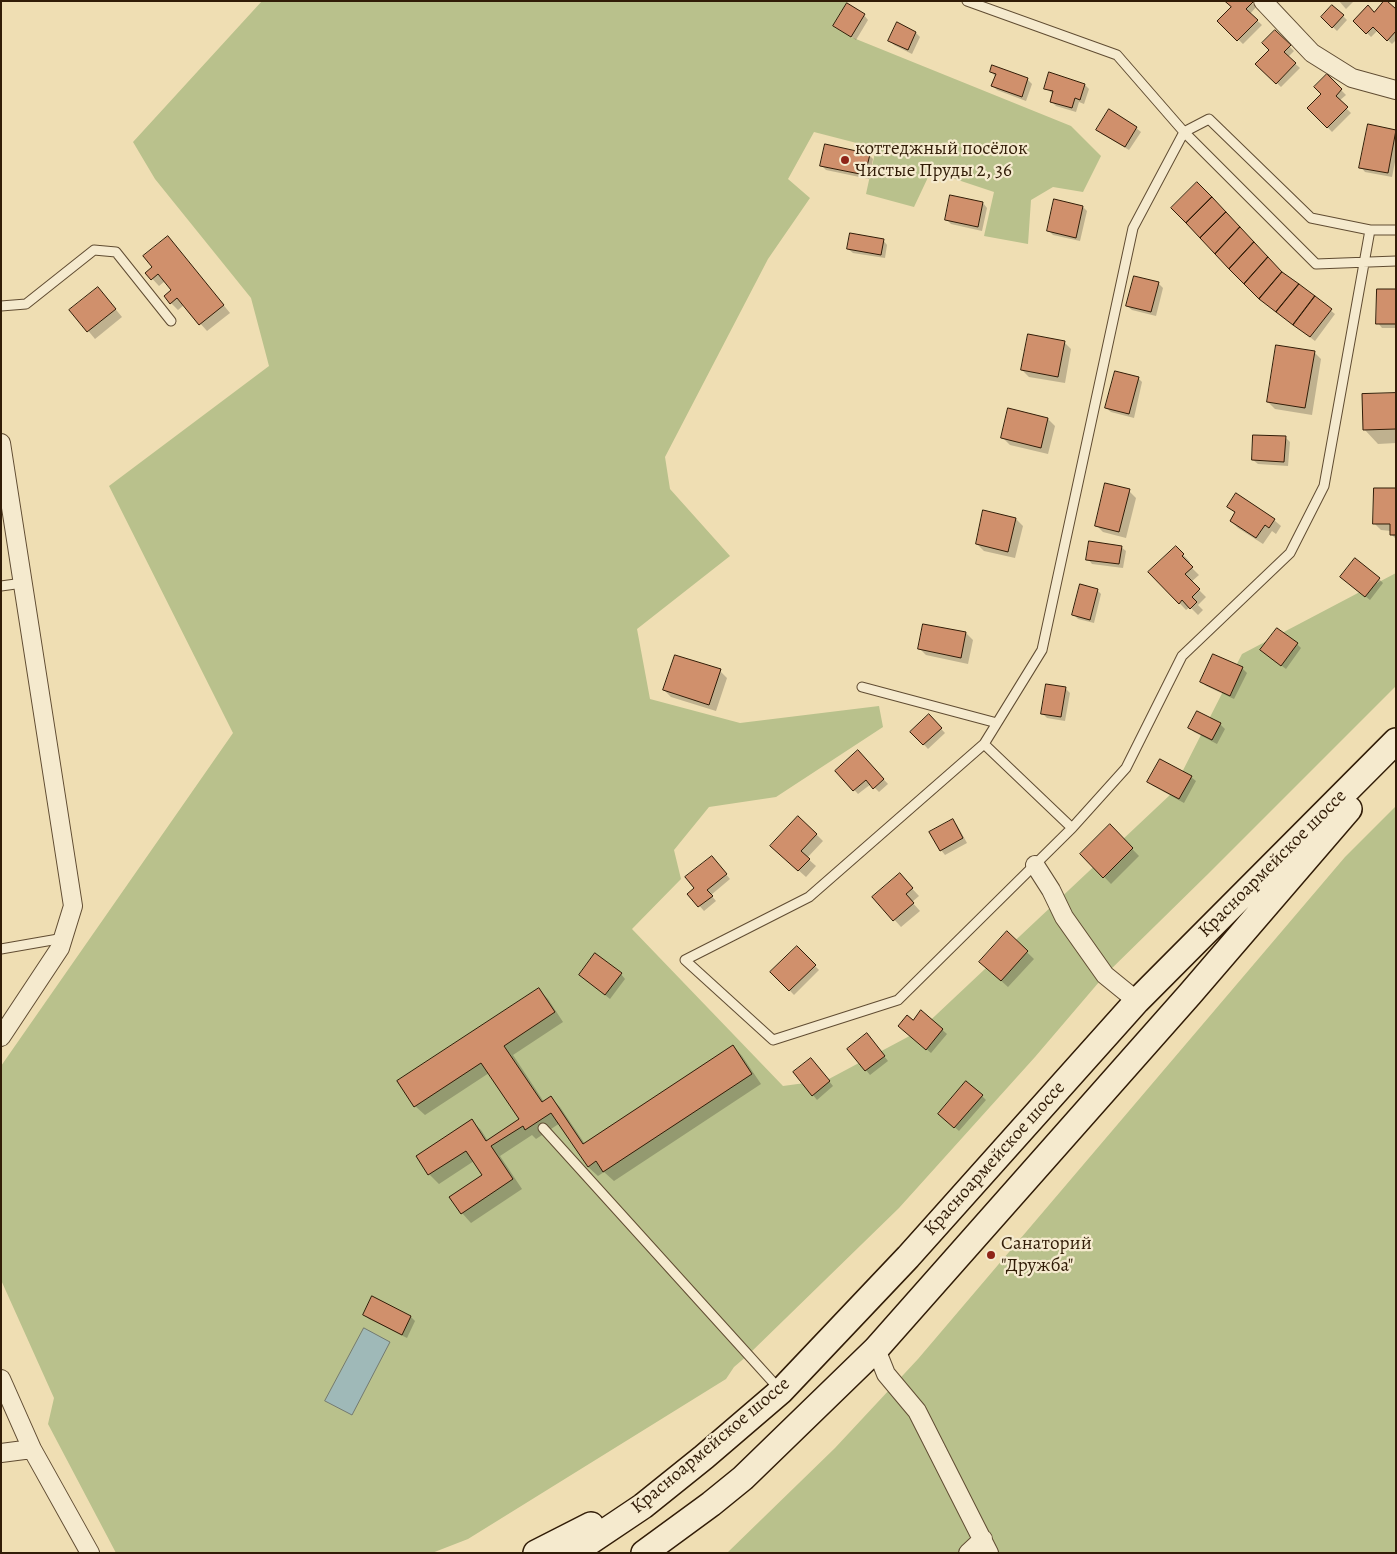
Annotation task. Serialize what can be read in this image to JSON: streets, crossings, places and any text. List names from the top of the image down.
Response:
{
  "streets": {
    "main road": ["Красноармейское шоссе"]
  },
  "places": ["коттеджный посёлок Чистые Пруды 2, 36", "Санаторий \"Дружба\""]
}
